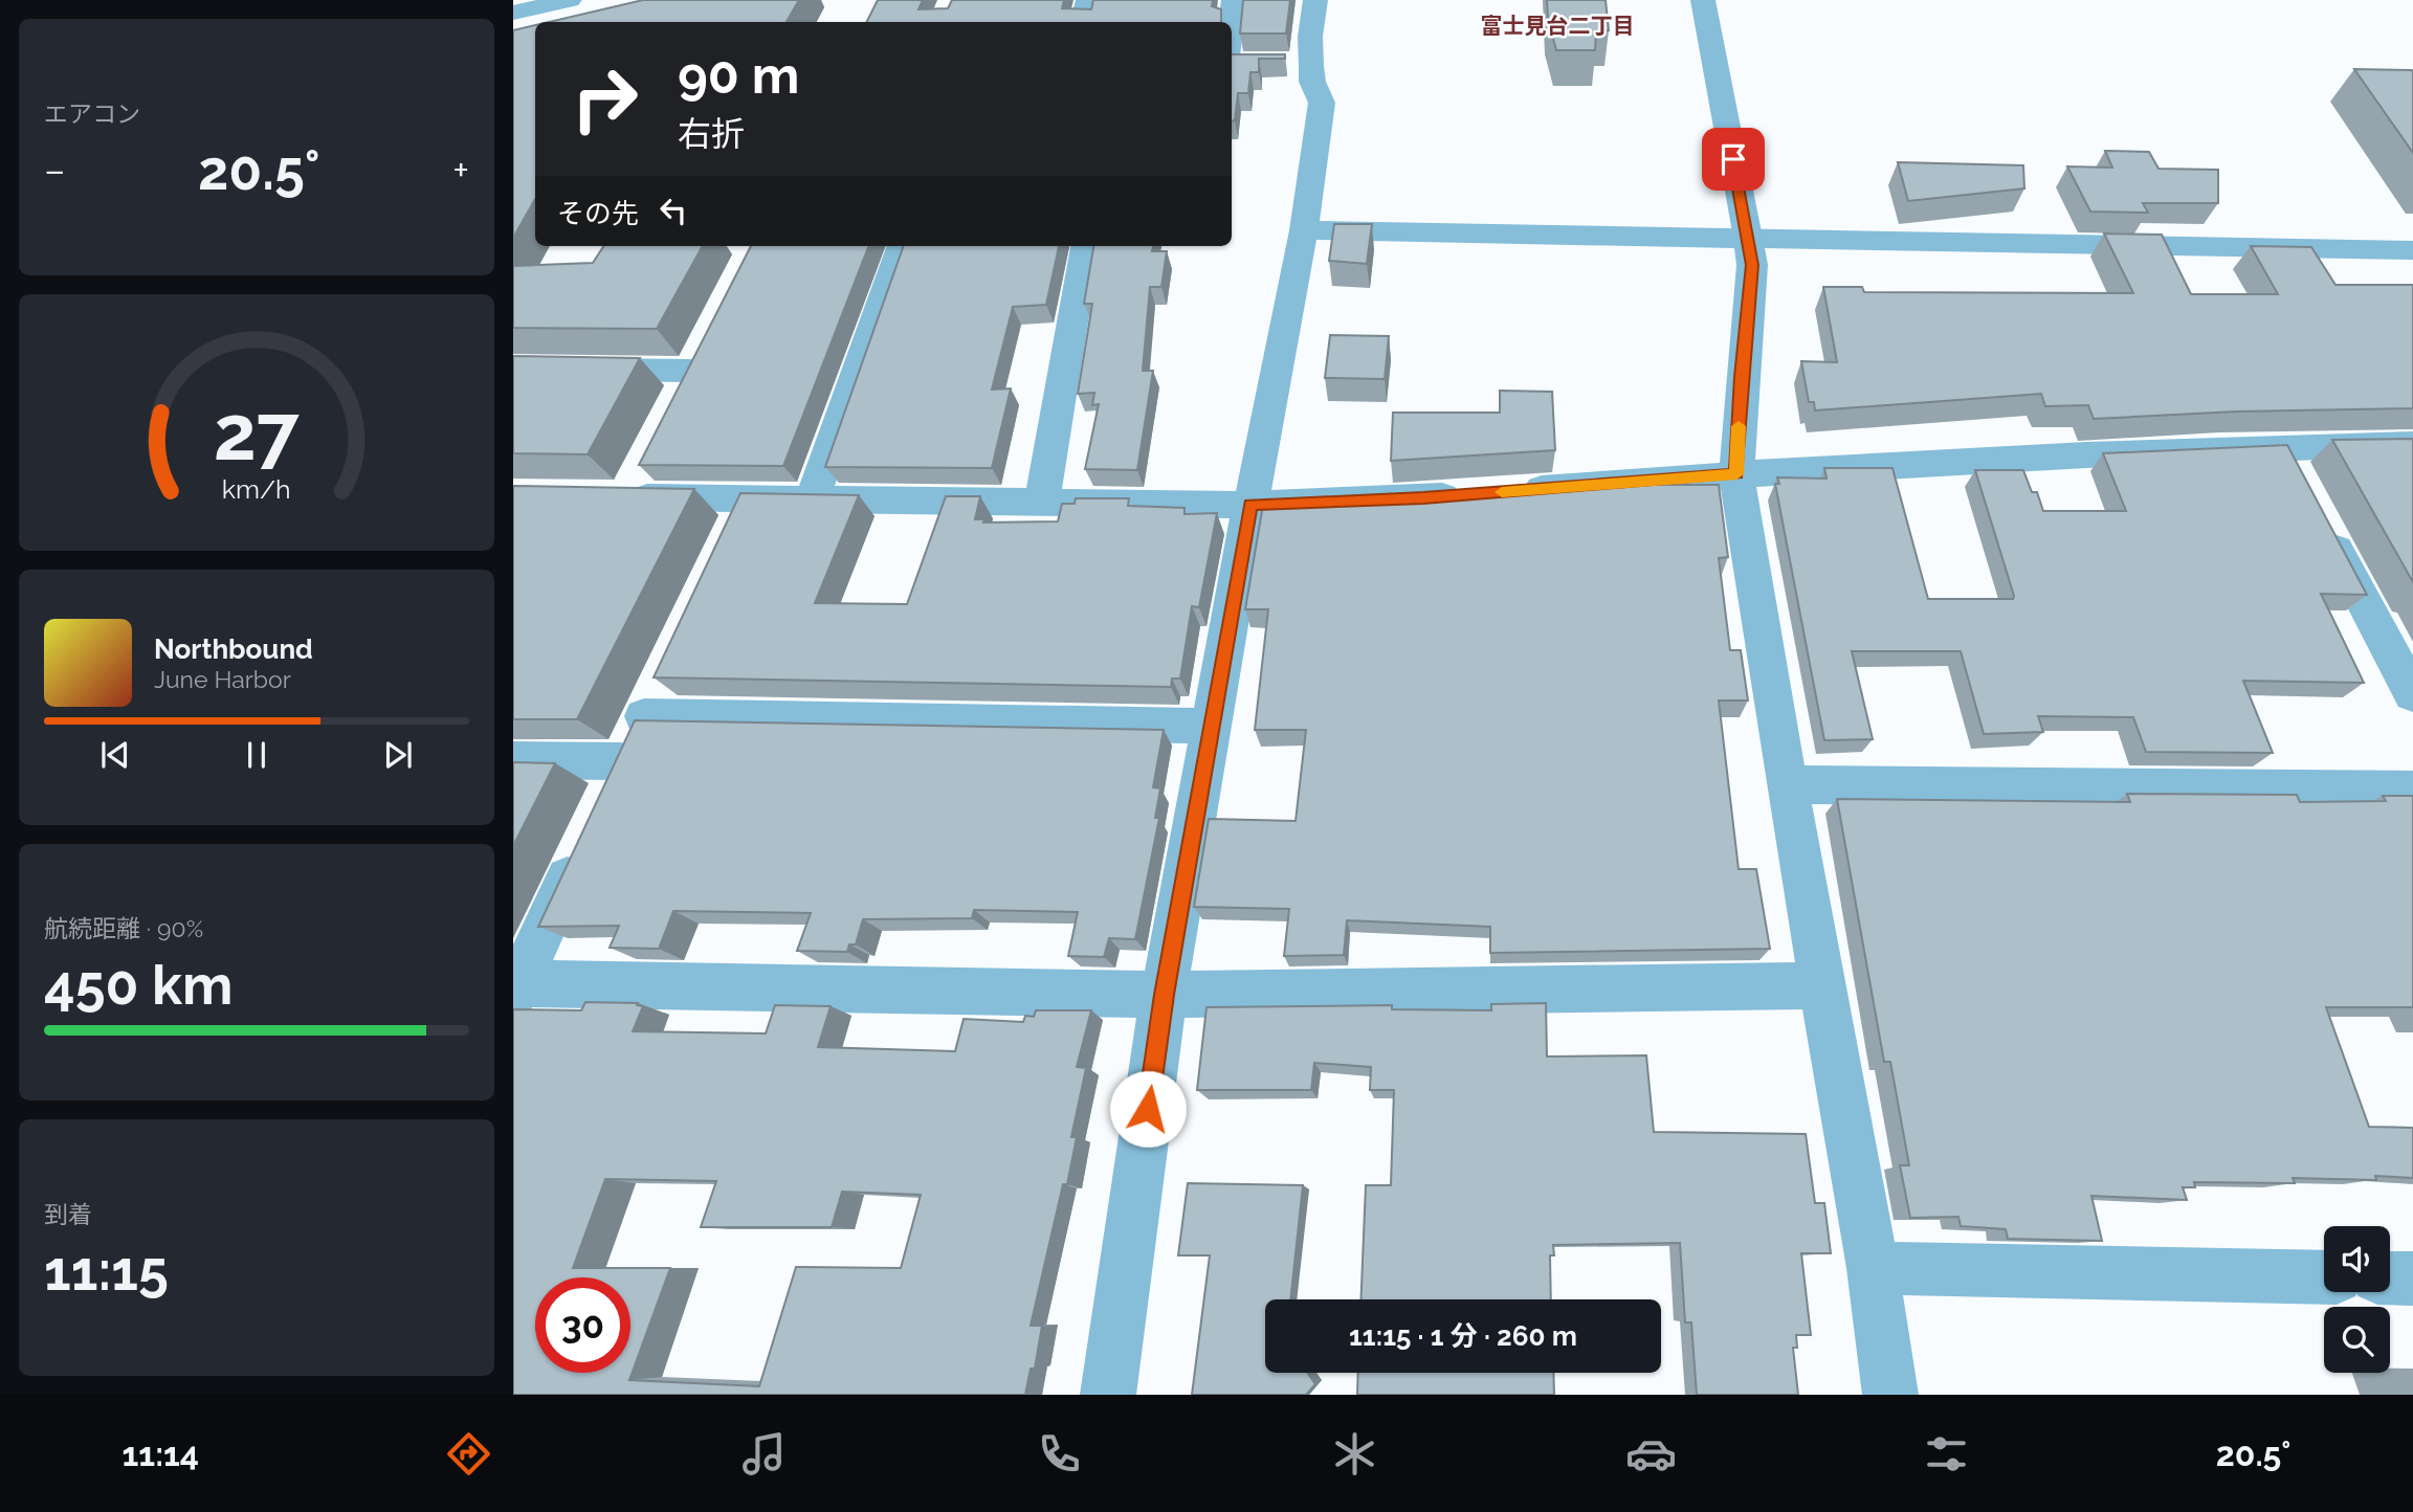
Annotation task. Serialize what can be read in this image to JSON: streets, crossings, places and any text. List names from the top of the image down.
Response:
{
  "districts": ["富士見台二丁目"],
  "page": {
    "tile": [
      "エアコン",
      ["航続距離 · 90%", "450 km"],
      ["到着", "11:15"]
    ],
    "turn": ["90 m", "右折"],
    "heat": ["−", "20.5°", "+"],
    "then": "その先",
    "song": ["Northbound", "June Harbor"],
    "limit": "30",
    "trip": "11:15 · 1 分 · 260 m",
    "tabs": ["11:14", "20.5°"],
    "gauge": ["27", "km/h"]
  }
}
